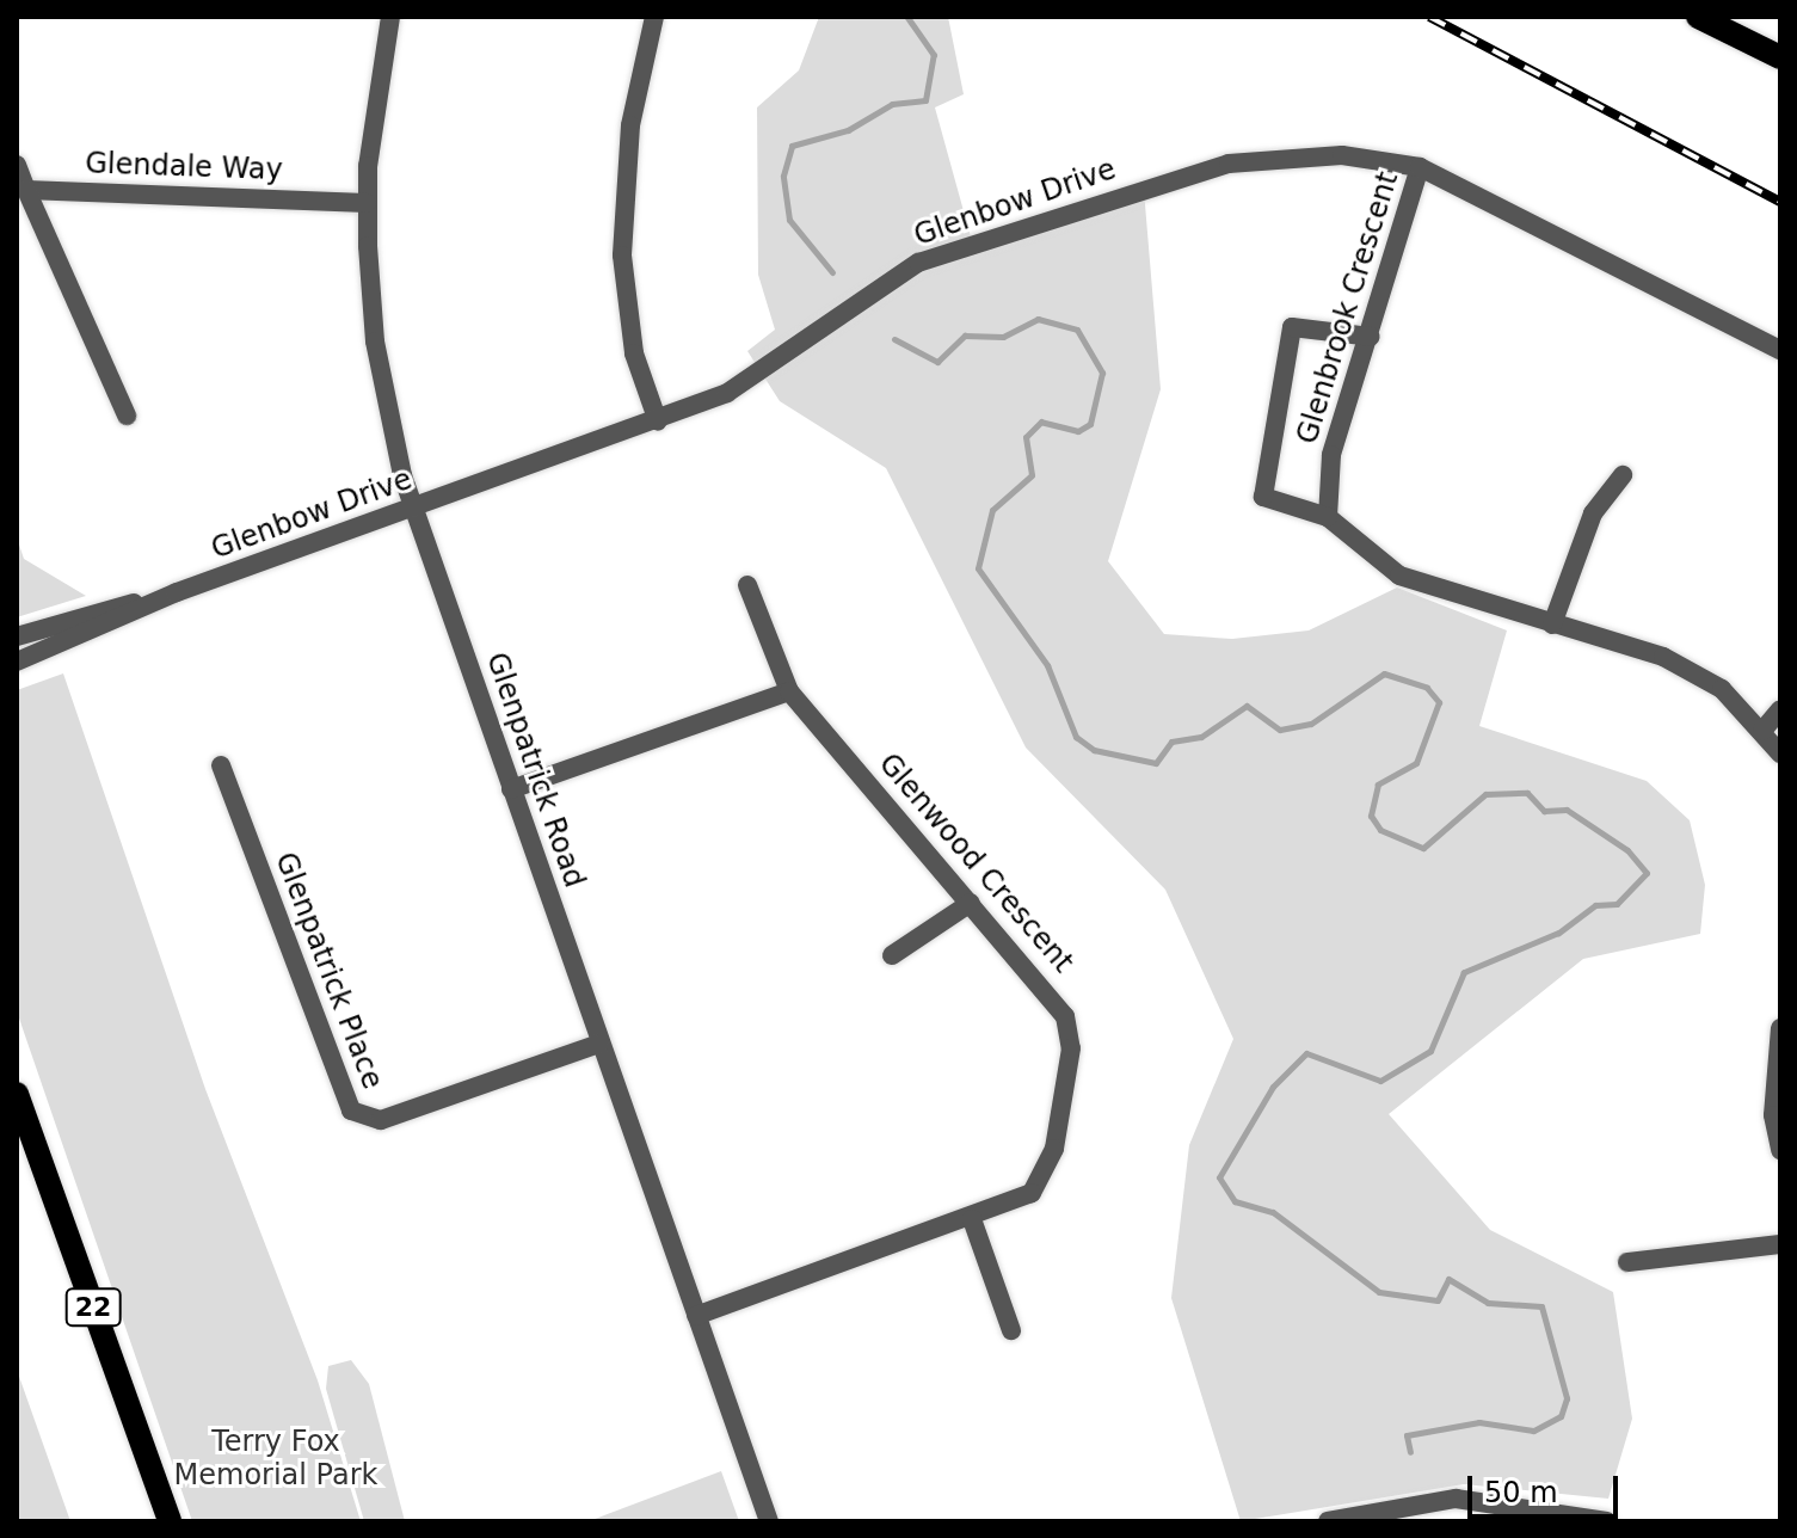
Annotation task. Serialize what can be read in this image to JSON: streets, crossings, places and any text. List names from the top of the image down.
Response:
{
  "streets": {
    "main road": ["22"],
    "street": [
      "Glendale Way",
      "Glenbow Drive",
      "Glenbrook Crescent",
      "Glenpatrick Road",
      "Glenwood Crescent",
      "Glenpatrick Place"
    ]
  },
  "crossings": [
    ["Glendale Way", "Glenpatrick Road"],
    ["Glenbow Drive", "Glenbrook Crescent"],
    ["Glenbow Drive", "Glenpatrick Road"],
    ["Glenpatrick Road", "Glenwood Crescent"],
    ["Glenpatrick Road", "Glenpatrick Place"]
  ],
  "parks": ["Terry Fox Memorial Park"],
  "scale_bar": "50 m"
}
